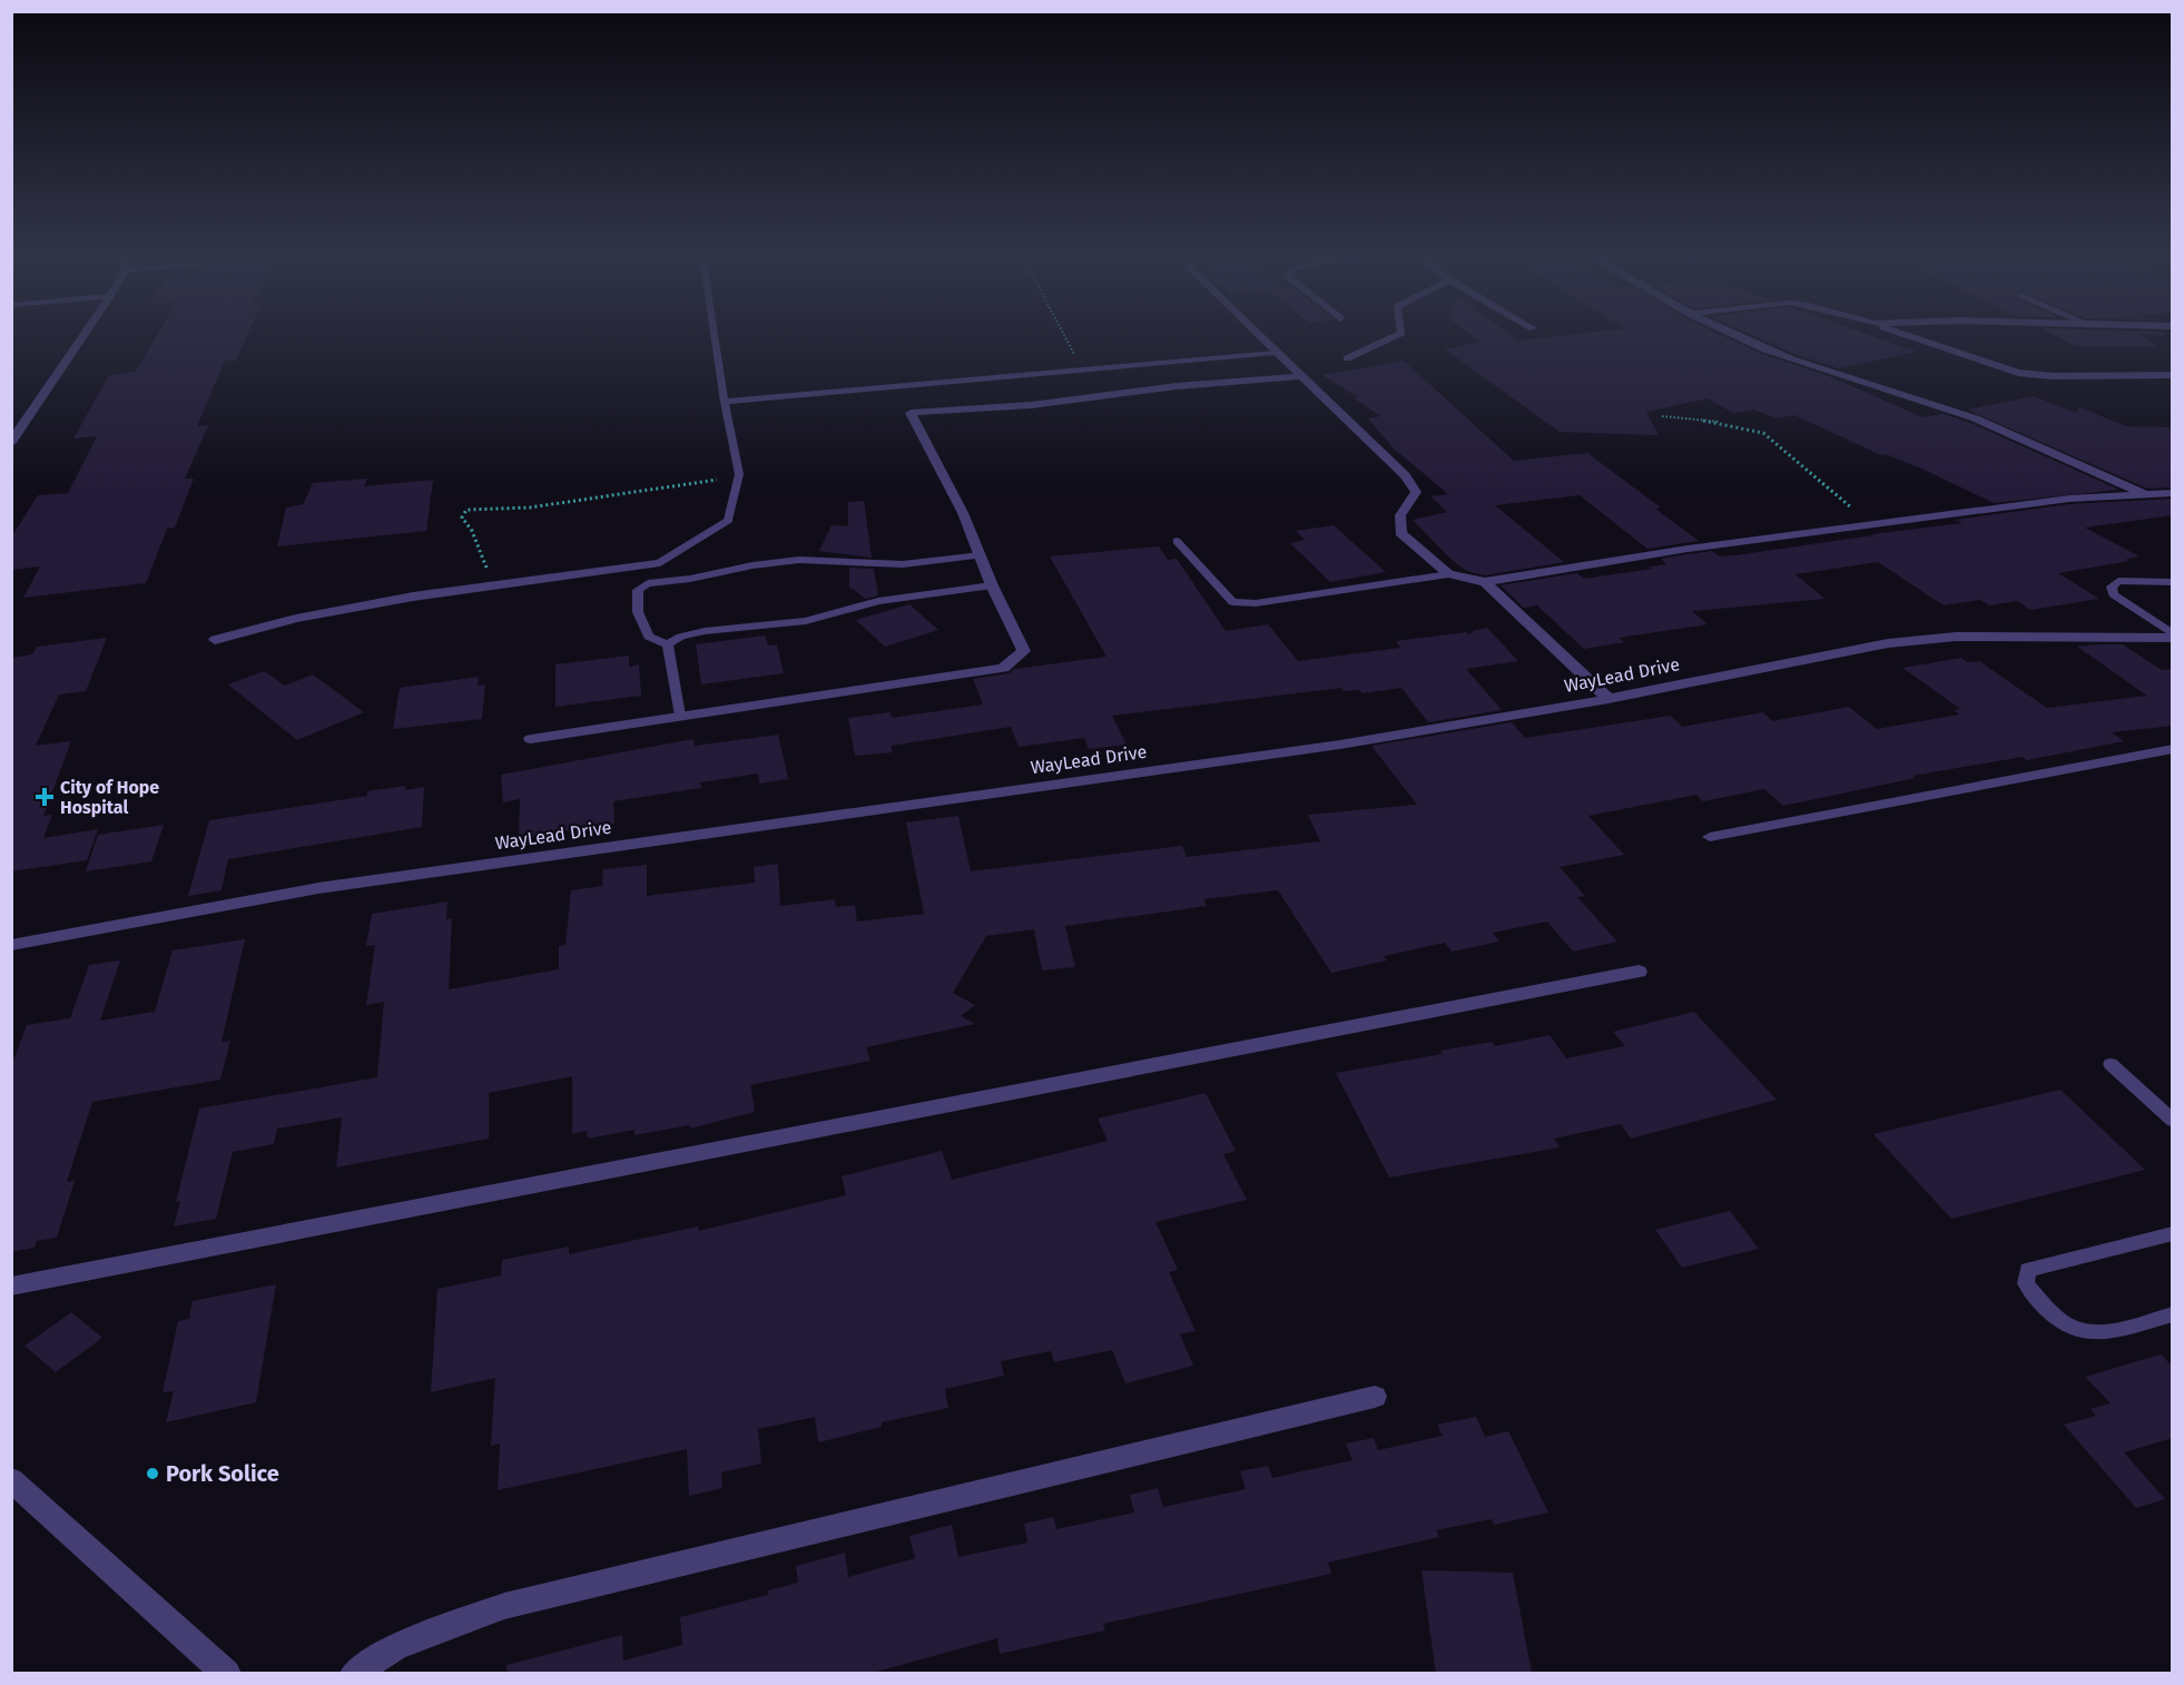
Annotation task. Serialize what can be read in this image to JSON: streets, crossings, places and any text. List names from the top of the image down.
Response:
{
  "streets": {
    "street": ["WayLead Drive"]
  },
  "places": {
    "health": ["City of Hope Hospital"],
    "other": ["Pork Solice"]
  }
}
